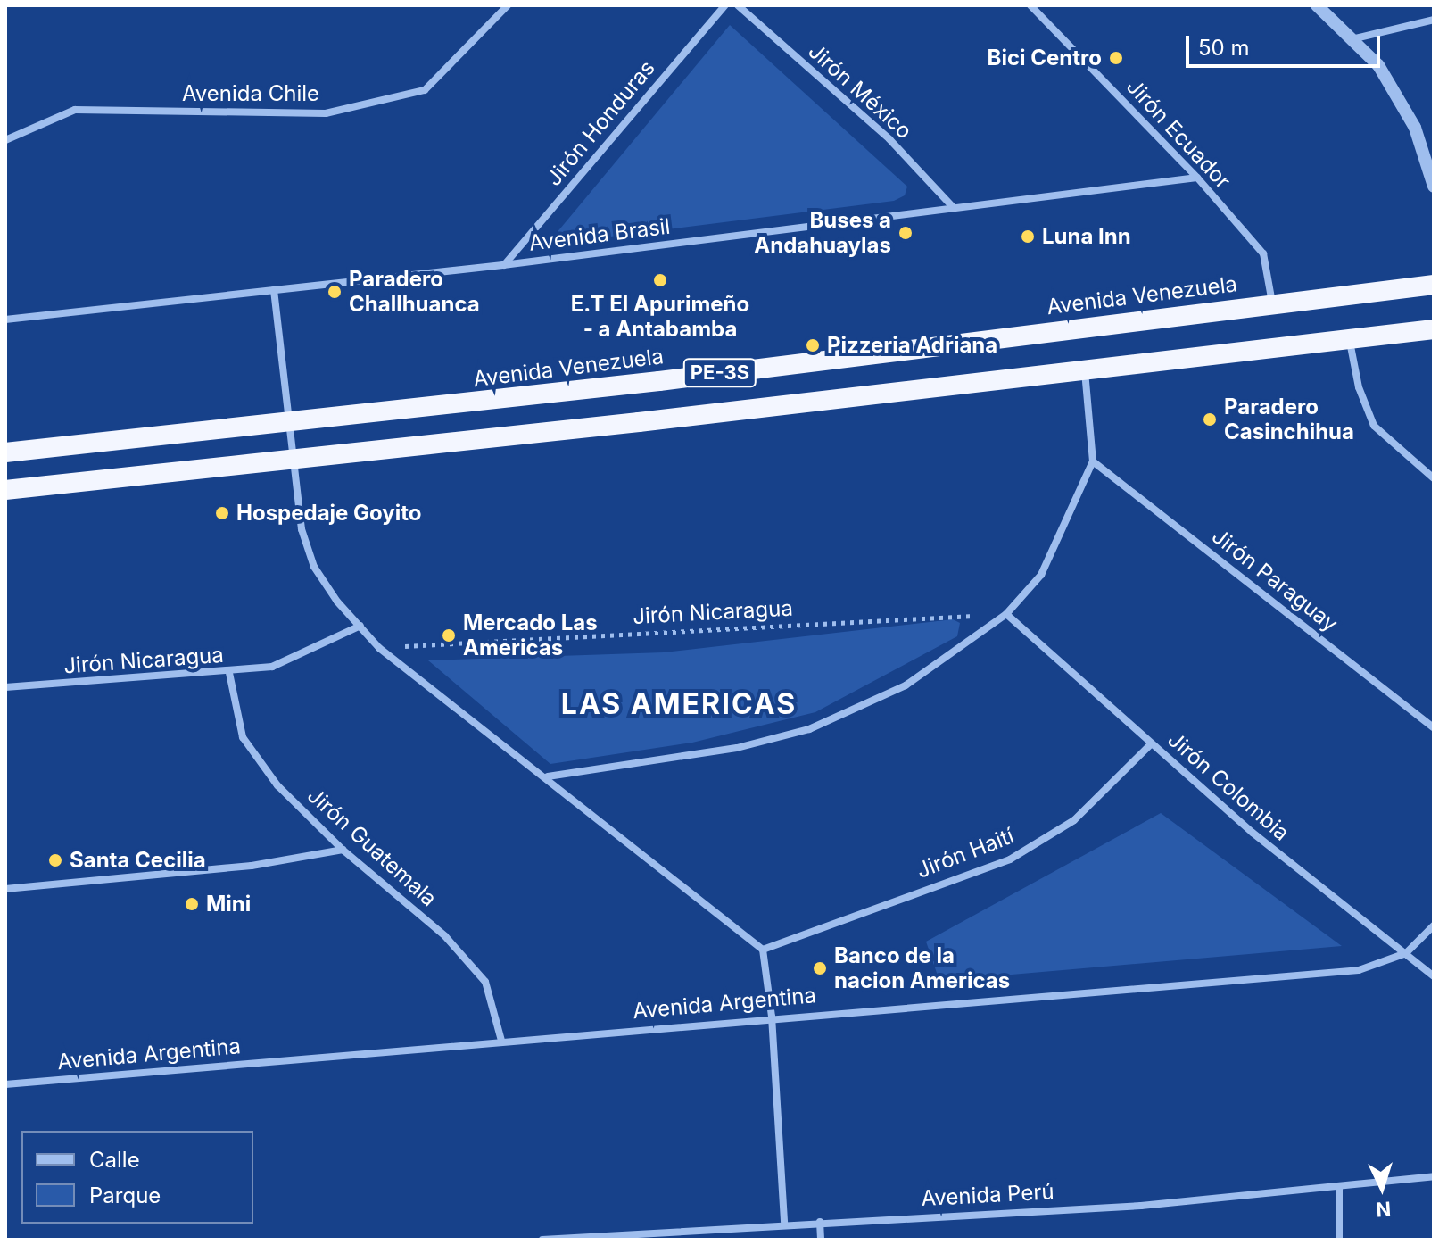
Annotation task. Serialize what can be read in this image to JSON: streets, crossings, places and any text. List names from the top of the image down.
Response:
{
  "streets": {
    "highway": ["Avenida Venezuela", "PE-3S"],
    "street": [
      "Jirón México",
      "Avenida Chile",
      "Jirón Honduras",
      "Jirón Ecuador",
      "Avenida Brasil",
      "Jirón Paraguay",
      "Jirón Nicaragua",
      "Jirón Colombia",
      "Jirón Guatemala",
      "Jirón Haití",
      "Avenida Argentina",
      "Avenida Perú"
    ]
  },
  "crossings": [
    ["Jirón México", "Avenida Brasil"],
    ["Jirón Honduras", "Avenida Brasil"],
    ["Jirón Ecuador", "Avenida Brasil"],
    ["Jirón Ecuador", "Avenida Venezuela"],
    ["Jirón Nicaragua", "Jirón Colombia"],
    ["Jirón Nicaragua", "Jirón Guatemala"],
    ["Jirón Colombia", "Jirón Haití"],
    ["Jirón Colombia", "Avenida Argentina"],
    ["Jirón Guatemala", "Avenida Argentina"]
  ],
  "districts": ["LAS AMERICAS"],
  "places": [
    "Bici Centro",
    "Buses a Andahuaylas",
    "Luna Inn",
    "E.T El Apurimeño - a Antabamba",
    "Paradero Challhuanca",
    "Pizzeria Adriana",
    "Paradero Casinchihua",
    "Hospedaje Goyito",
    "Mercado Las Americas",
    "Santa Cecilia",
    "Mini",
    "Banco de la nacion Americas"
  ],
  "legend": ["Calle", "Parque"],
  "scale_bar": "50 m",
  "north": "bottom"
}
